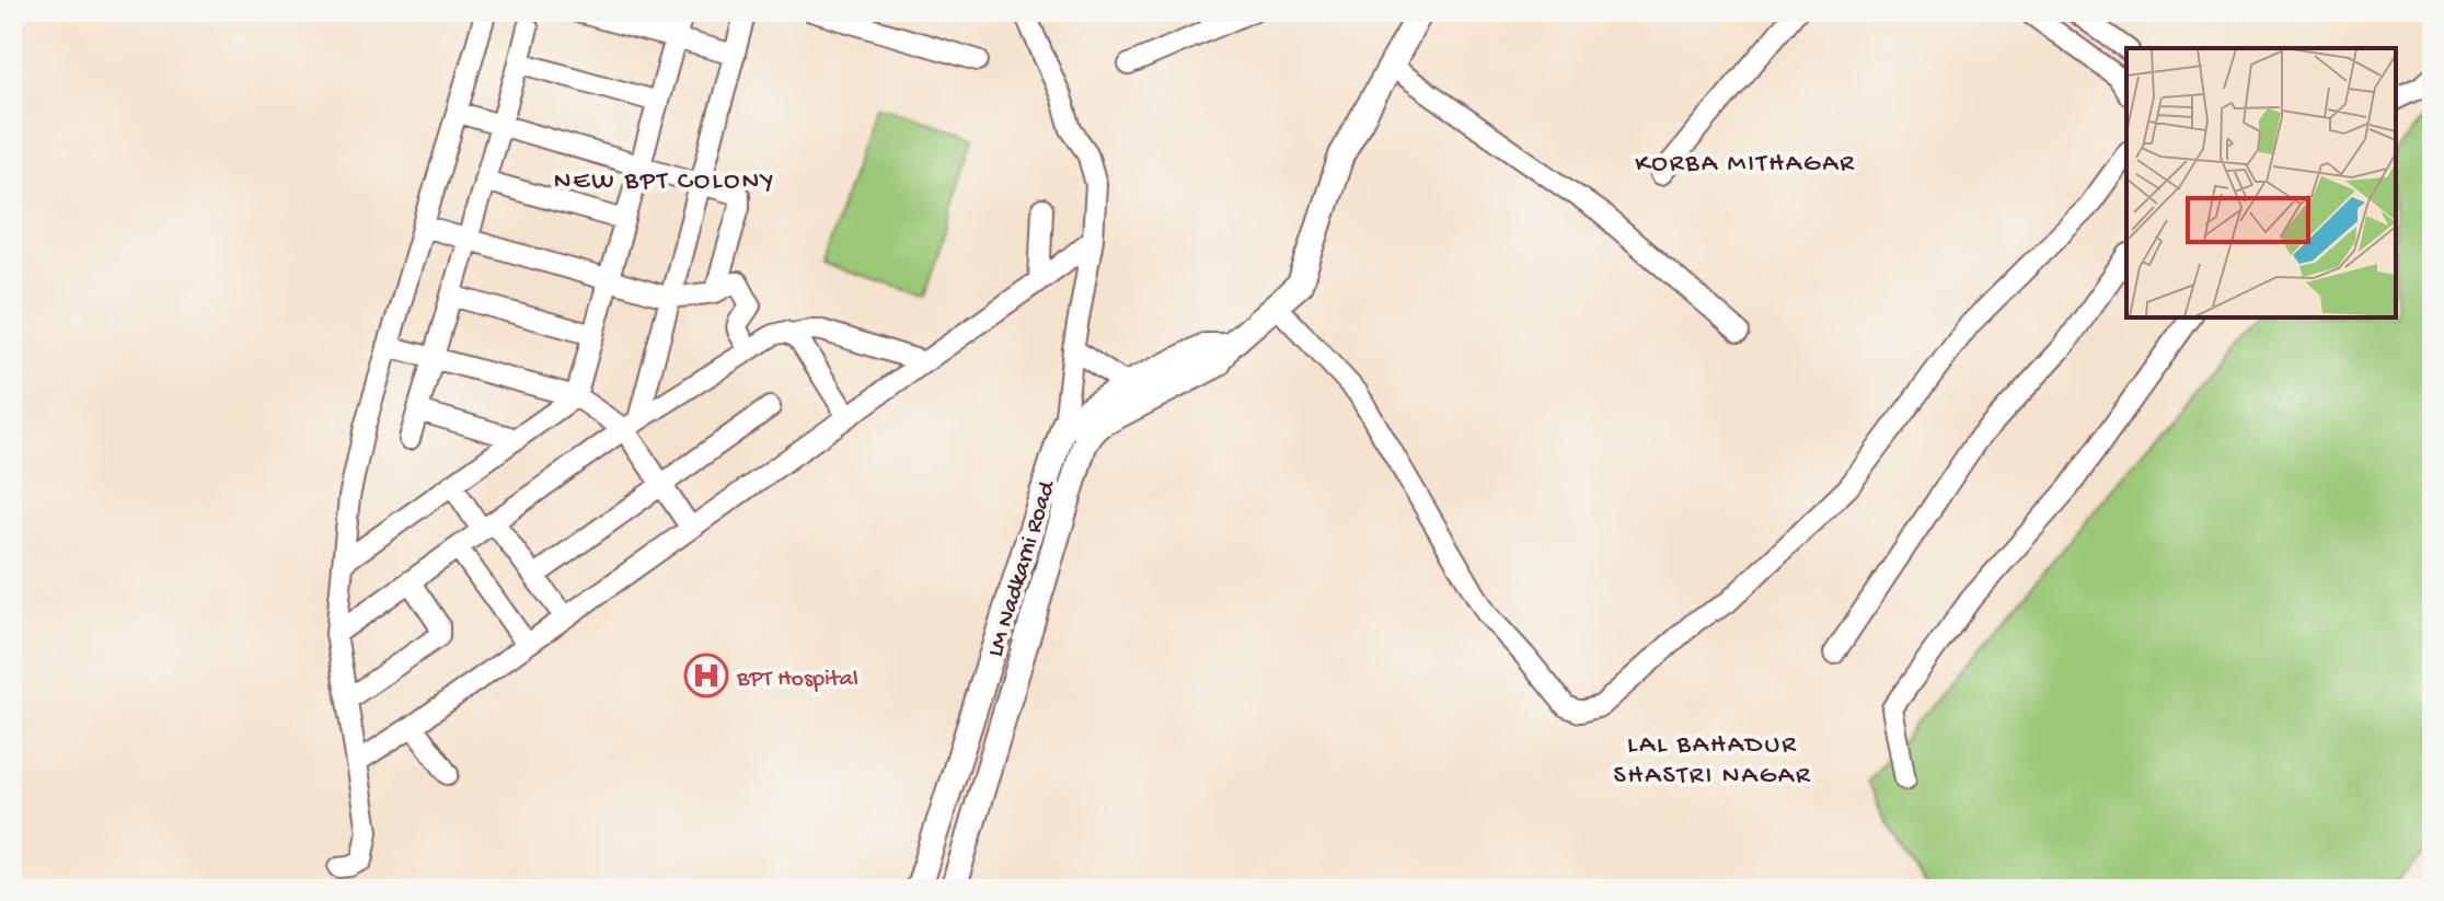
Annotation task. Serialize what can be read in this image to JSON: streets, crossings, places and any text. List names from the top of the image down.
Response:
{
  "streets": {
    "street": ["LM Nadkarni Road"]
  },
  "districts": ["KORBA MITHAGAR", "NEW BPT COLONY", "LAL BAHADUR SHASTRI NAGAR"],
  "places": {
    "hospital": ["BPT Hospital"]
  }
}
